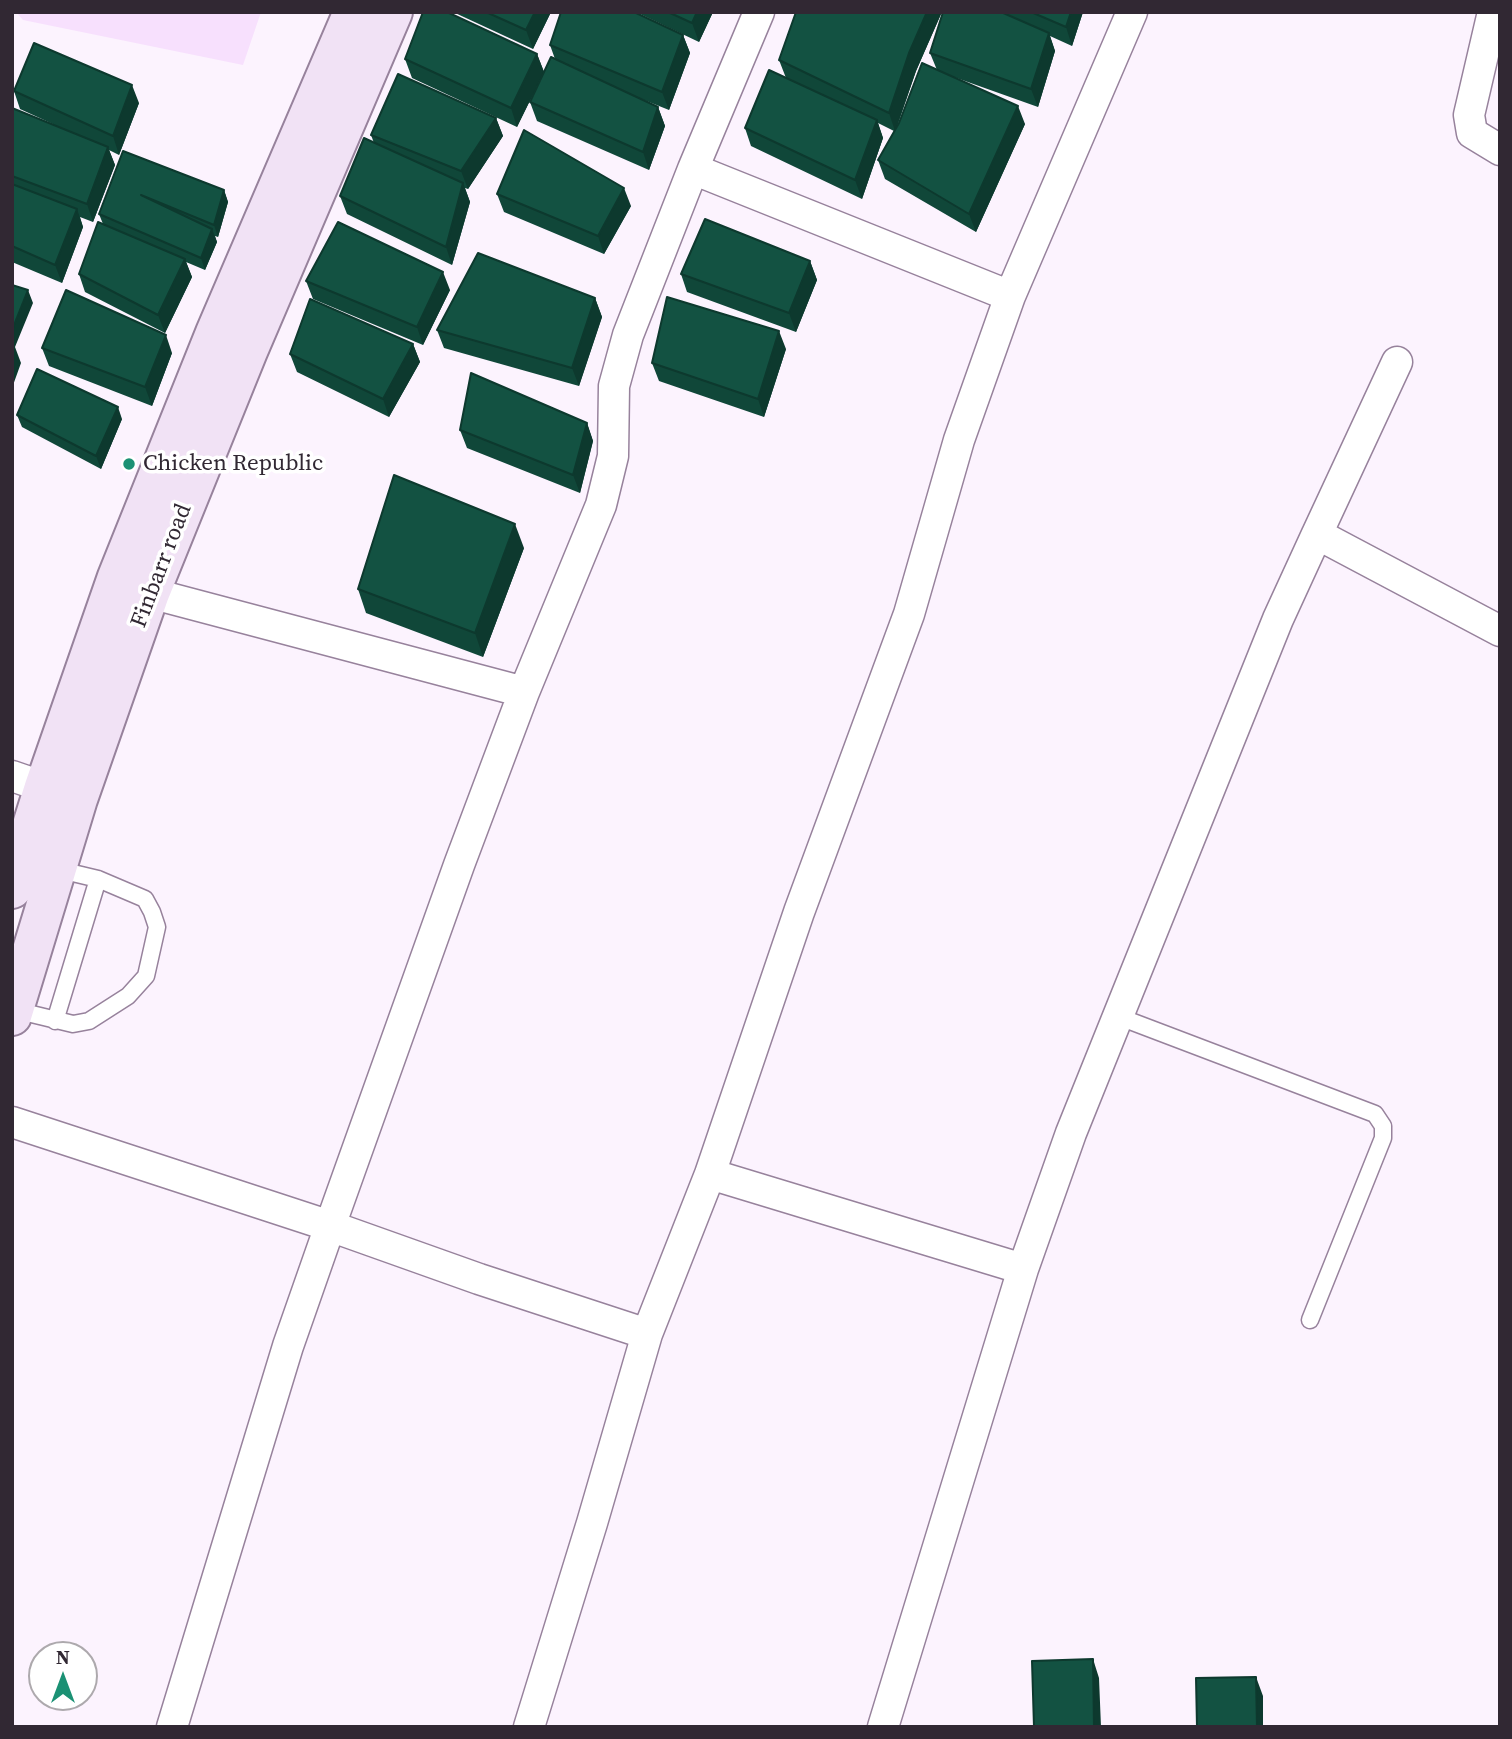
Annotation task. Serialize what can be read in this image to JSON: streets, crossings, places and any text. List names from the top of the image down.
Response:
{
  "streets": {
    "main road": ["Finbarr road"]
  },
  "places": ["Chicken Republic"],
  "north": "top"
}
